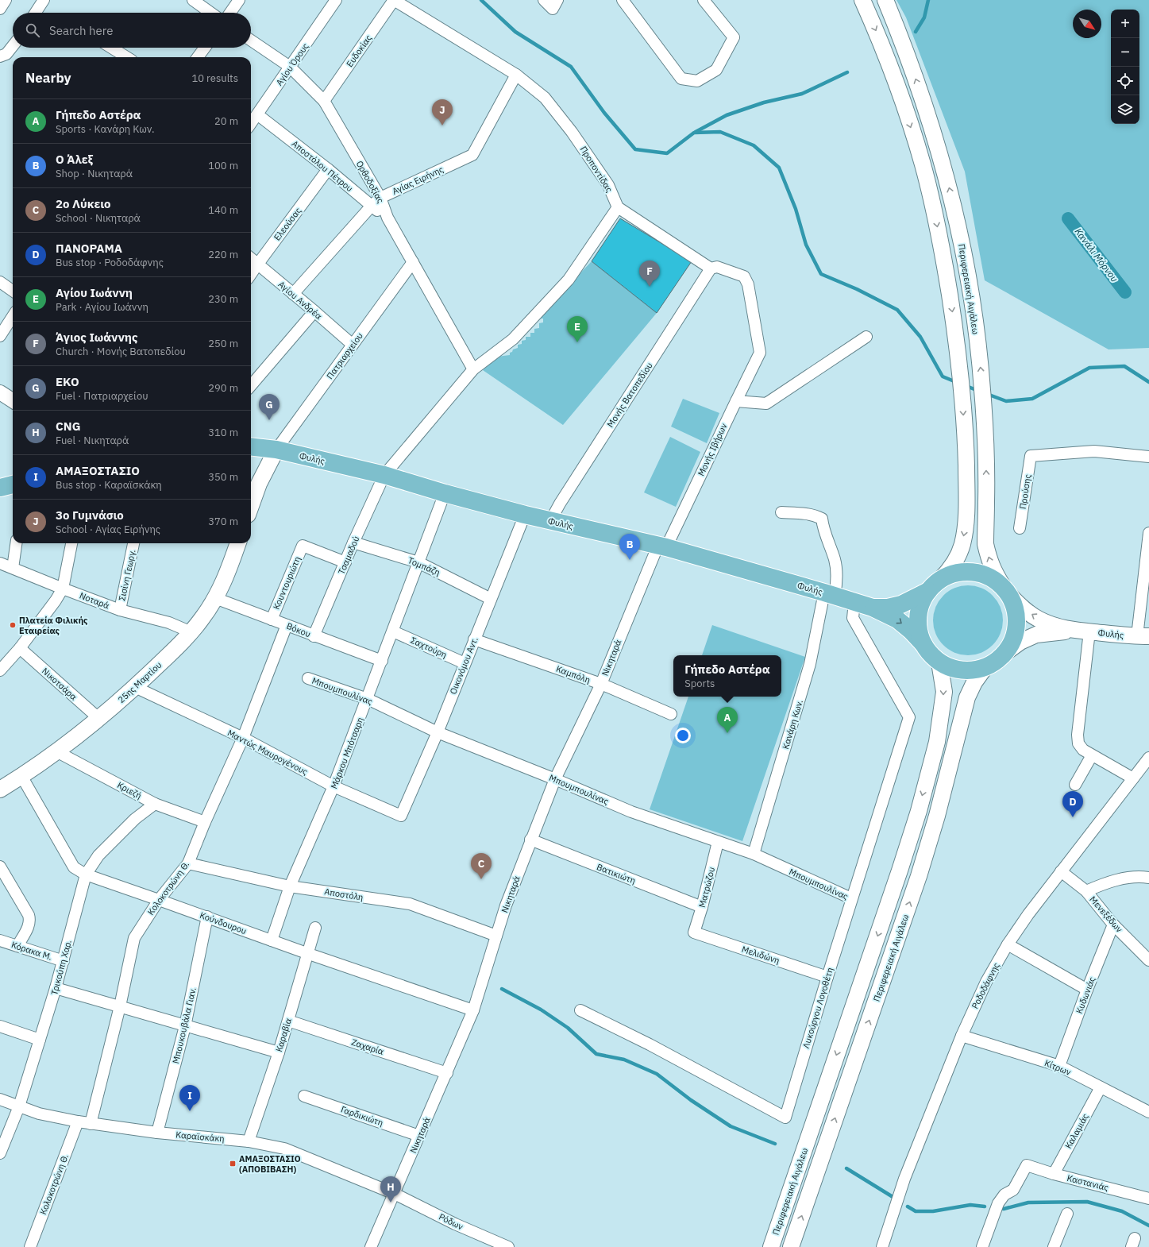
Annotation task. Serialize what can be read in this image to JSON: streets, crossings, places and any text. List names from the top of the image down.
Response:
{
  "streets": {
    "main road": ["Περιφερειακή Αιγάλεω", "Φυλής", "25ης Μαρτίου"],
    "street": [
      "Ευδοκίας",
      "Αγίου Όρους",
      "Αποστόλου Πέτρου",
      "Προποντίδας",
      "Αγίας Ειρήνης",
      "Ορθοδοξίας",
      "Ελεούσας",
      "Αγίου Ανδρέα",
      "Πατριαρχείου",
      "Μονής Βατοπεδίου",
      "Μονής Ιβήρων",
      "Προύσης",
      "Τσαμαδού",
      "Τομπάζη",
      "Σισίνη Γεωργ.",
      "Κουντουριώτη",
      "Νοταρά",
      "Βόκου",
      "Σαχτούρη",
      "Νικηταρά",
      "Οικονόμου Αντ.",
      "Καμπόλη",
      "Νικοτσάρα",
      "Μπουμπουλίνας",
      "Κανάρη Κων.",
      "Μαντώς Μαυρογένους",
      "Μάρκου Μπότσαρη",
      "Κριεζή",
      "Βατικιώτη",
      "Ματρώζου",
      "Κολοκοτρώνη Θ.",
      "Αποστόλη",
      "Μενεξέδων",
      "Κούνδουρου",
      "Κόρακα Μ.",
      "Μελιδώνη",
      "Τρικούπη Χαρ.",
      "Ροδοδάφνης",
      "Κυδωνιάς",
      "Λυκούργου Λογοθέτη",
      "Μπουκουβάλα Γιαν.",
      "Καραβία",
      "Ζαχαρία",
      "Κίτρων",
      "Γαρδικιώτη",
      "Καλαμιάς",
      "Καραϊσκάκη",
      "Καστανιάς",
      "Ρόδων"
    ]
  },
  "crossings": [
    ["Ευδοκίας", "Προποντίδας"],
    ["Ευδοκίας", "Ορθοδοξίας"],
    ["Αγίου Όρους", "Αποστόλου Πέτρου"],
    ["Αγίου Όρους", "Ορθοδοξίας"],
    ["Αποστόλου Πέτρου", "Αγίας Ειρήνης"],
    ["Αποστόλου Πέτρου", "Ορθοδοξίας"],
    ["Αποστόλου Πέτρου", "Ελεούσας"],
    ["Προποντίδας", "Αγίας Ειρήνης"],
    ["Προποντίδας", "Τσαμαδού"],
    ["Αγίας Ειρήνης", "Ορθοδοξίας"],
    ["Αγίας Ειρήνης", "Αγίου Ανδρέα"],
    ["Ορθοδοξίας", "Πατριαρχείου"],
    ["Ορθοδοξίας", "Τσαμαδού"],
    ["Ελεούσας", "Αγίου Ανδρέα"],
    ["Περιφερειακή Αιγάλεω", "Φυλής"],
    ["Αγίου Ανδρέα", "Πατριαρχείου"],
    ["Πατριαρχείου", "Φυλής"],
    ["Μονής Βατοπεδίου", "Μονής Ιβήρων"],
    ["Μονής Βατοπεδίου", "Φυλής"],
    ["Μονής Ιβήρων", "Φυλής"],
    ["Μονής Ιβήρων", "Νικηταρά"],
    ["Φυλής", "Τσαμαδού"],
    ["Φυλής", "Νικηταρά"],
    ["Φυλής", "Οικονόμου Αντ."],
    ["Φυλής", "Κανάρη Κων."],
    ["Φυλής", "Μάρκου Μπότσαρη"],
    ["Φυλής", "Λυκούργου Λογοθέτη"],
    ["Τσαμαδού", "Τομπάζη"],
    ["Τσαμαδού", "Κουντουριώτη"],
    ["Τσαμαδού", "Βόκου"],
    ["Τομπάζη", "Οικονόμου Αντ."],
    ["Τομπάζη", "Μάρκου Μπότσαρη"],
    ["Σισίνη Γεωργ.", "Νοταρά"],
    ["Κουντουριώτη", "Βόκου"],
    ["Νοταρά", "25ης Μαρτίου"],
    ["Βόκου", "25ης Μαρτίου"],
    ["Βόκου", "Μάρκου Μπότσαρη"],
    ["Βόκου", "Κολοκοτρώνη Θ."],
    ["Σαχτούρη", "Οικονόμου Αντ."],
    ["Σαχτούρη", "Μάρκου Μπότσαρη"],
    ["Νικηταρά", "Καμπόλη"],
    ["Νικηταρά", "Μπουμπουλίνας"],
    ["Νικηταρά", "Βατικιώτη"],
    ["Νικηταρά", "Αποστόλη"],
    ["Νικηταρά", "Κούνδουρου"],
    ["Νικηταρά", "Ζαχαρία"],
    ["Νικηταρά", "Γαρδικιώτη"],
    ["Νικηταρά", "Καραϊσκάκη"],
    ["Νικηταρά", "Ρόδων"],
    ["Οικονόμου Αντ.", "Καμπόλη"],
    ["Οικονόμου Αντ.", "Μπουμπουλίνας"],
    ["Οικονόμου Αντ.", "Μαντώς Μαυρογένους"],
    ["25ης Μαρτίου", "Νικοτσάρα"],
    ["25ης Μαρτίου", "Μαντώς Μαυρογένους"],
    ["25ης Μαρτίου", "Κριεζή"],
    ["25ης Μαρτίου", "Κούνδουρου"],
    ["Μπουμπουλίνας", "Κανάρη Κων."],
    ["Μπουμπουλίνας", "Μάρκου Μπότσαρη"],
    ["Μπουμπουλίνας", "Ματρώζου"],
    ["Μπουμπουλίνας", "Λυκούργου Λογοθέτη"],
    ["Μαντώς Μαυρογένους", "Μάρκου Μπότσαρη"],
    ["Μαντώς Μαυρογένους", "Κολοκοτρώνη Θ."],
    ["Μάρκου Μπότσαρη", "Αποστόλη"],
    ["Μάρκου Μπότσαρη", "Κούνδουρου"],
    ["Κριεζή", "Κολοκοτρώνη Θ."],
    ["Κριεζή", "Τρικούπη Χαρ."],
    ["Βατικιώτη", "Ματρώζου"],
    ["Ματρώζου", "Μελιδώνη"],
    ["Κολοκοτρώνη Θ.", "Αποστόλη"],
    ["Κολοκοτρώνη Θ.", "Κούνδουρου"],
    ["Κολοκοτρώνη Θ.", "Καραϊσκάκη"],
    ["Μενεξέδων", "Ροδοδάφνης"],
    ["Μενεξέδων", "Κυδωνιάς"],
    ["Κούνδουρου", "Τρικούπη Χαρ."],
    ["Κούνδουρου", "Μπουκουβάλα Γιαν."],
    ["Κούνδουρου", "Καραβία"],
    ["Κόρακα Μ.", "Τρικούπη Χαρ."],
    ["Μελιδώνη", "Λυκούργου Λογοθέτη"],
    ["Τρικούπη Χαρ.", "Καραϊσκάκη"],
    ["Ροδοδάφνης", "Κίτρων"],
    ["Κυδωνιάς", "Κίτρων"],
    ["Μπουκουβάλα Γιαν.", "Καραϊσκάκη"],
    ["Καραβία", "Ζαχαρία"],
    ["Καραβία", "Καραϊσκάκη"],
    ["Κίτρων", "Καλαμιάς"],
    ["Καλαμιάς", "Καστανιάς"],
    ["Καραϊσκάκη", "Ρόδων"]
  ],
  "water": ["Κανάλι Μόρνου"],
  "places": {
    "other": ["Πλατεία Φιλικής Εταιρείας"],
    "transit": ["ΑΜΑΞΟΣΤΑΣΙΟ (ΑΠΟΒΙΒΑΣΗ)"]
  },
  "north": "bottom right",
  "page": {
    "map_buttons": ["+", "−"],
    "search": "Search here",
    "heading": ["Nearby", "10 results"],
    "list": [
      {
        "mark": "A",
        "name": "Γήπεδο Αστέρα",
        "note": "Sports · Κανάρη Κων.",
        "value": "20 m"
      },
      {
        "mark": "B",
        "name": "Ο Άλεξ",
        "note": "Shop · Νικηταρά",
        "value": "100 m"
      },
      {
        "mark": "C",
        "name": "2ο Λύκειο",
        "note": "School · Νικηταρά",
        "value": "140 m"
      },
      {
        "mark": "D",
        "name": "ΠΑΝΟΡΑΜΑ",
        "note": "Bus stop · Ροδοδάφνης",
        "value": "220 m"
      },
      {
        "mark": "E",
        "name": "Αγίου Ιωάννη",
        "note": "Park · Αγίου Ιωάννη",
        "value": "230 m"
      },
      {
        "mark": "F",
        "name": "Άγιος Ιωάννης",
        "note": "Church · Μονής Βατοπεδίου",
        "value": "250 m"
      },
      {
        "mark": "G",
        "name": "EKO",
        "note": "Fuel · Πατριαρχείου",
        "value": "290 m"
      },
      {
        "mark": "H",
        "name": "CNG",
        "note": "Fuel · Νικηταρά",
        "value": "310 m"
      },
      {
        "mark": "I",
        "name": "ΑΜΑΞΟΣΤΑΣΙΟ",
        "note": "Bus stop · Καραϊσκάκη",
        "value": "350 m"
      },
      {
        "mark": "J",
        "name": "3ο Γυμνάσιο",
        "note": "School · Αγίας Ειρήνης",
        "value": "370 m"
      }
    ],
    "pins": [
      "J",
      "F",
      "E",
      "G",
      "B",
      "A",
      "D",
      "C",
      "I",
      "H"
    ],
    "popup": ["Γήπεδο Αστέρα", "Sports"]
  }
}
